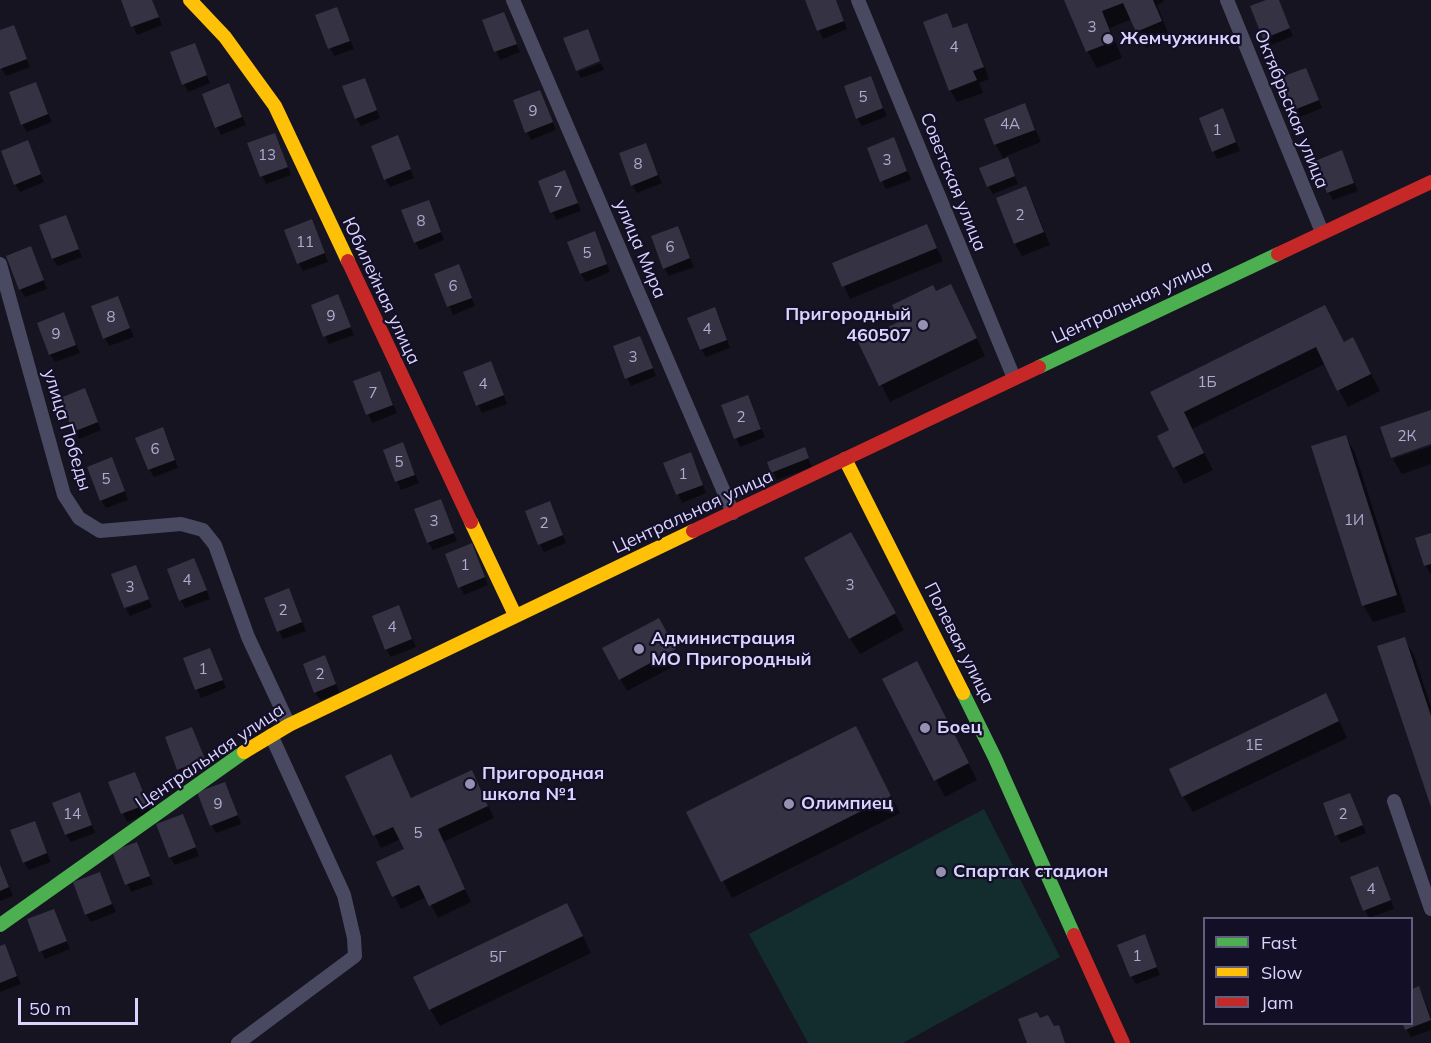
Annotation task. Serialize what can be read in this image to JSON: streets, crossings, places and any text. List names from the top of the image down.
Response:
{
  "streets": {
    "street": [
      "Октябрьская улица",
      "Советская улица",
      "улица Мира",
      "Юбилейная улица",
      "Центральная улица",
      "улица Победы",
      "Полевая улица"
    ]
  },
  "crossings": [
    ["Октябрьская улица", "Центральная улица"],
    ["Советская улица", "Центральная улица"],
    ["улица Мира", "Центральная улица"],
    ["Юбилейная улица", "Центральная улица"],
    ["Центральная улица", "улица Победы"],
    ["Центральная улица", "Полевая улица"]
  ],
  "places": [
    "Жемчужинка",
    "Пригородный 460507",
    "Администрация МО Пригородный",
    "Боец",
    "Пригородная школа №1",
    "Олимпиец",
    "Спартак стадион"
  ],
  "house_numbers": [
    "3",
    "4",
    "5",
    "9",
    "4А",
    "1",
    "13",
    "3",
    "8",
    "7",
    "2",
    "8",
    "11",
    "6",
    "5",
    "6",
    "9",
    "8",
    "4",
    "9",
    "3",
    "1Б",
    "4",
    "7",
    "2",
    "2К",
    "6",
    "5",
    "1",
    "5",
    "1И",
    "3",
    "2",
    "1",
    "4",
    "3",
    "3",
    "2",
    "4",
    "1",
    "2",
    "1Е",
    "9",
    "14",
    "2",
    "5",
    "4",
    "1",
    "5Г"
  ],
  "legend": ["Fast", "Slow", "Jam"],
  "scale_bar": "50 m"
}
